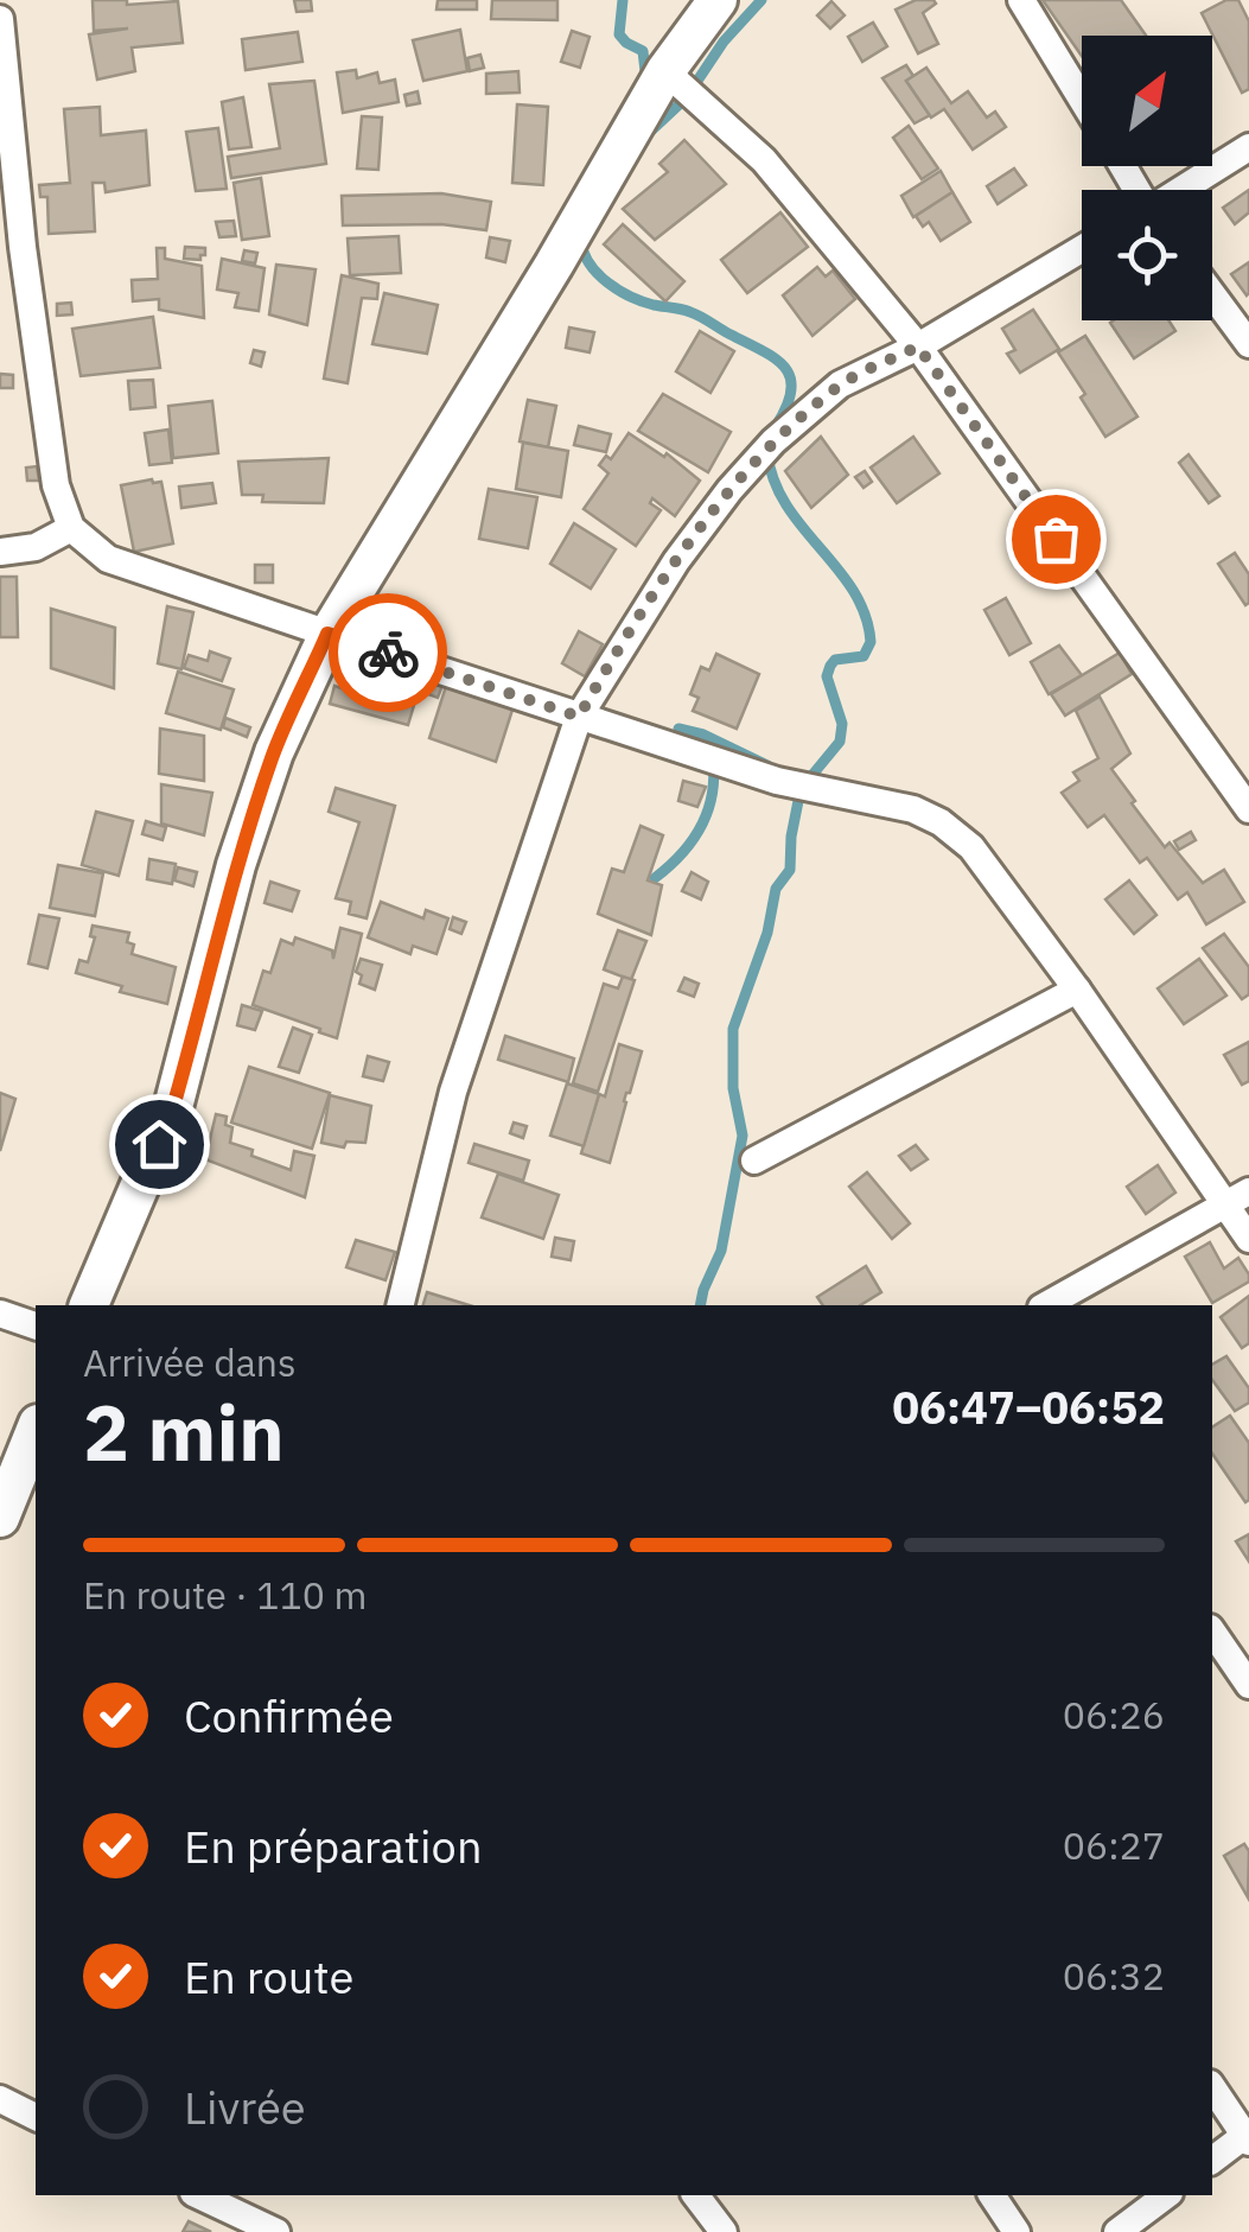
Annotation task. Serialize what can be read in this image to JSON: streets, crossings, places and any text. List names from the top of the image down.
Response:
{
  "north": "top right",
  "page": {
    "heading": ["2 min", "Arrivée dans", "06:47–06:52"],
    "bar": "En route · 110 m",
    "list": [
      ["Confirmée", "06:26"],
      ["En préparation", "06:27"],
      ["En route", "06:32"],
      "Livrée"
    ]
  }
}
